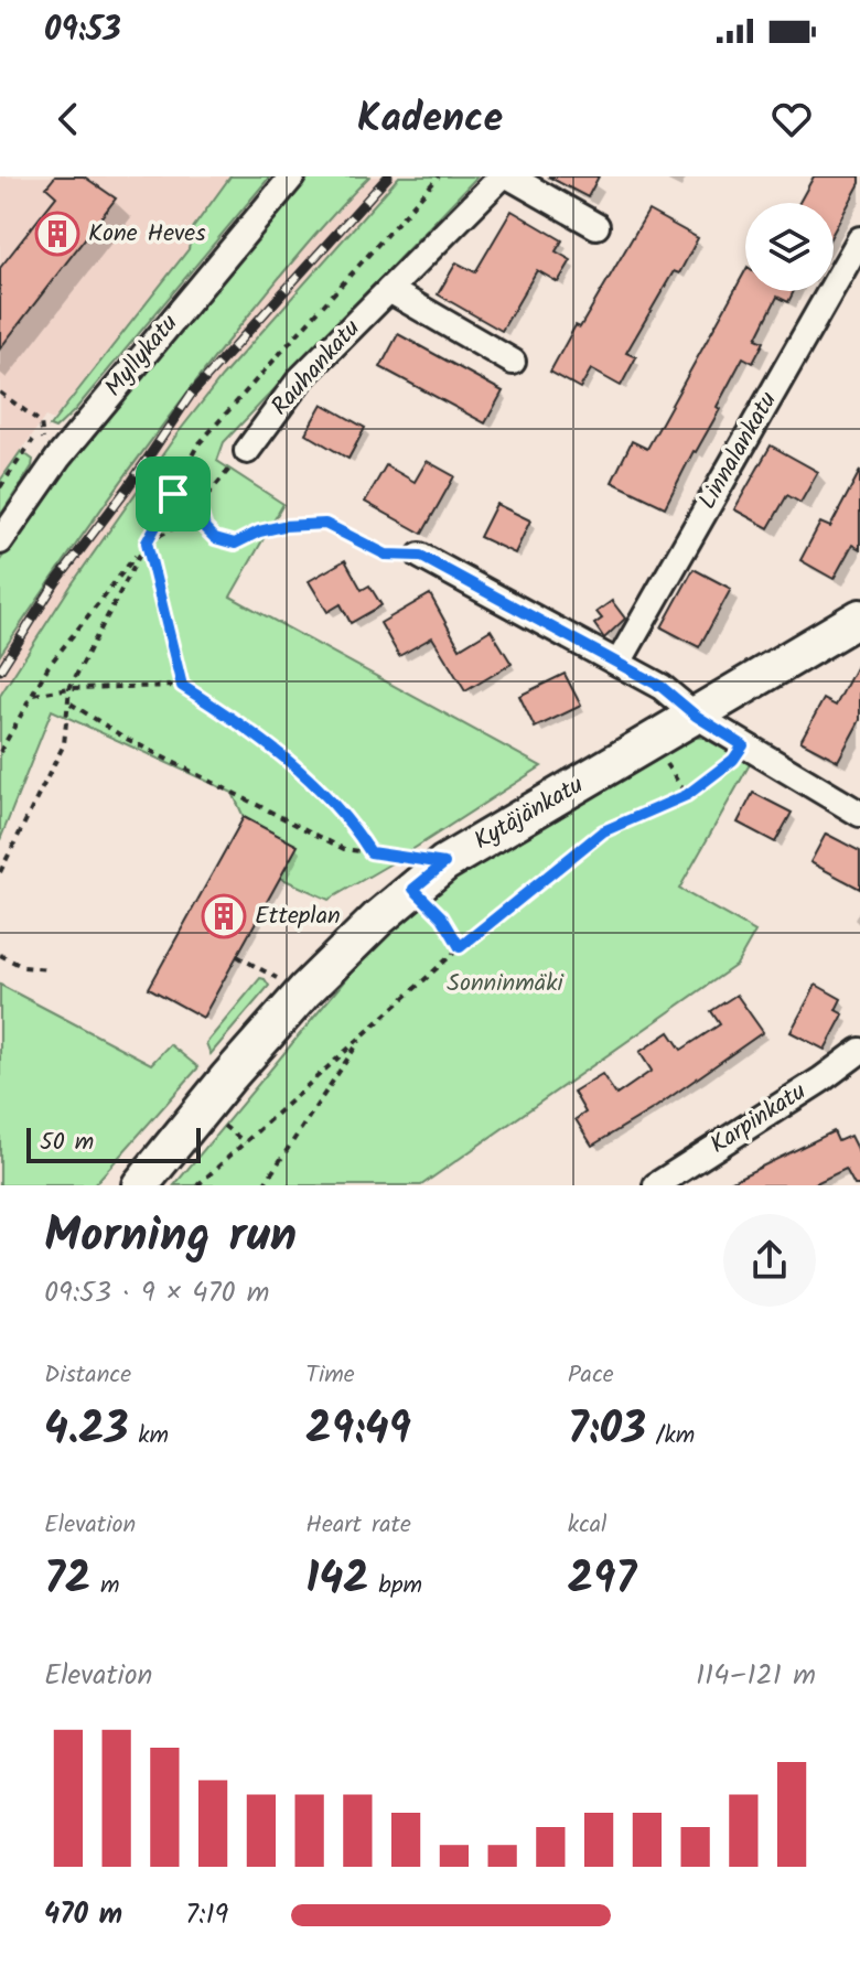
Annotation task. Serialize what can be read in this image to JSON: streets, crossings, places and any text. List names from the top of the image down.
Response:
{
  "streets": {
    "street": [
      "Myllykatu",
      "Rauhankatu",
      "Linnalankatu",
      "Kytäjänkatu",
      "Karpinkatu"
    ]
  },
  "parks": ["Sonninmäki"],
  "places": {
    "building": ["Kone Heves", "Etteplan"]
  },
  "scale_bar": "50 m",
  "page": {
    "status": "09:53",
    "header": "Kadence",
    "scale": "50 m",
    "heading": ["Morning run", "09:53 · 9 × 470 m"],
    "stats": [
      ["Distance", "4.23 km"],
      ["Time", "29:49"],
      ["Pace", "7:03 /km"],
      ["Elevation", "72 m"],
      ["Heart rate", "142 bpm"],
      ["kcal", "297"]
    ],
    "chart": ["Elevation", "114–121 m"],
    "list": [
      {
        "name": "470 m",
        "note": "7:19"
      }
    ]
  }
}
